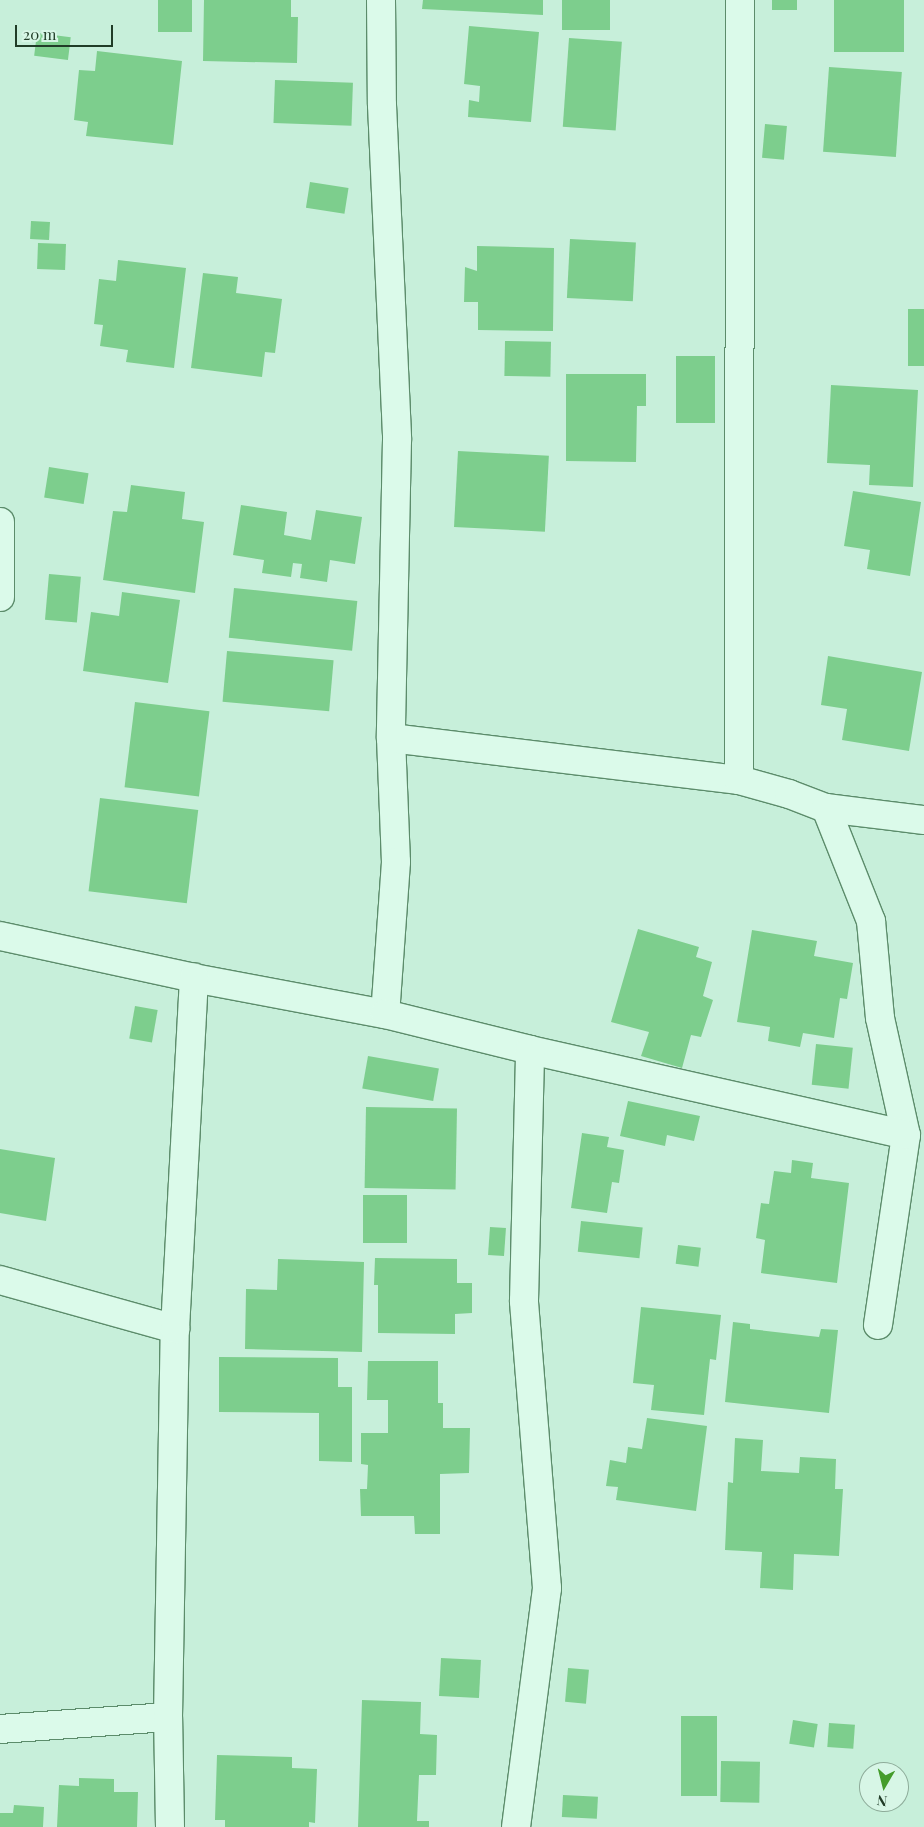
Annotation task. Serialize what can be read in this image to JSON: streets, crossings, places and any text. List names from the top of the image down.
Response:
{
  "scale_bar": "20 m",
  "north": "bottom"
}
